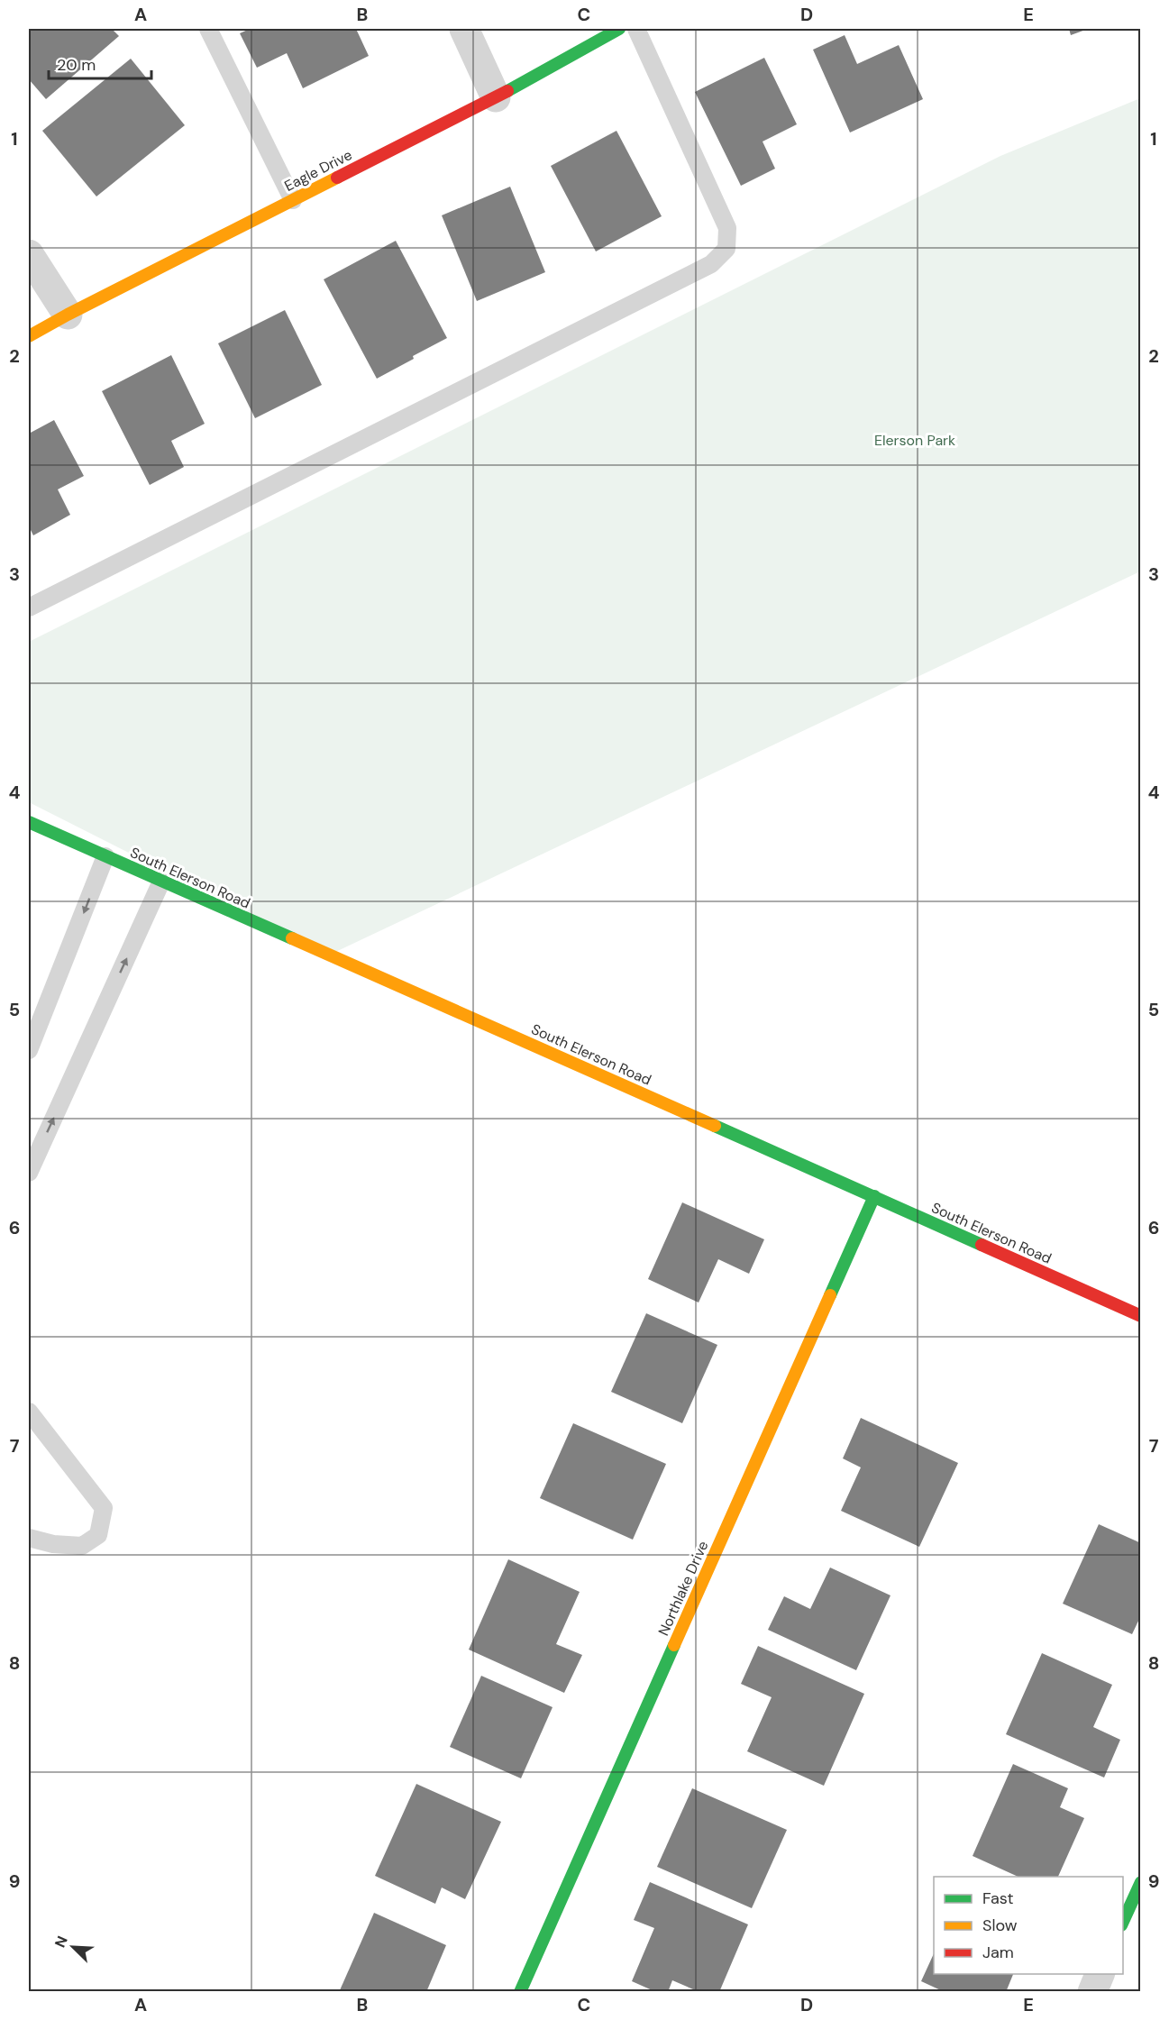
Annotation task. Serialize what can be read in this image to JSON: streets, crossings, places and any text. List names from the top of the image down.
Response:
{
  "streets": {
    "street": ["Eagle Drive", "South Elerson Road", "Northlake Drive"]
  },
  "crossings": [
    ["South Elerson Road", "Northlake Drive"]
  ],
  "parks": ["Elerson Park"],
  "legend": ["Fast", "Slow", "Jam"],
  "scale_bar": "20 m",
  "north": "top left",
  "grid": {
    "columns": [
      "A",
      "B",
      "C",
      "D",
      "E"
    ],
    "rows": [
      "1",
      "2",
      "3",
      "4",
      "5",
      "6",
      "7",
      "8",
      "9"
    ]
  }
}
